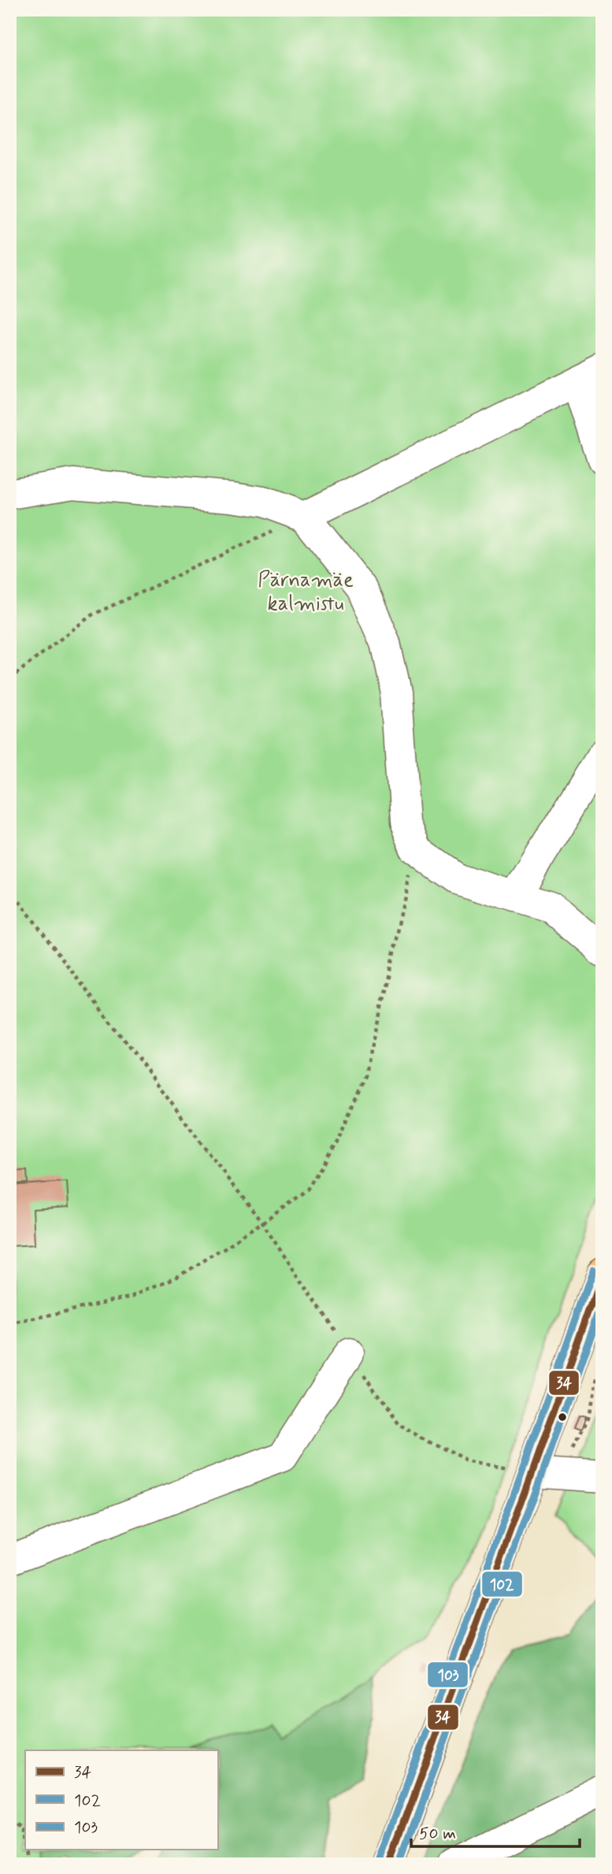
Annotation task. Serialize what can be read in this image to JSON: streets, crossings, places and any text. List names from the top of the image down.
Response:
{
  "parks": ["Pärnamäe kalmistu"],
  "lines": ["transit line 103", "transit line 34", "transit line 102"],
  "legend": ["34", "102", "103"],
  "scale_bar": "50 m"
}
